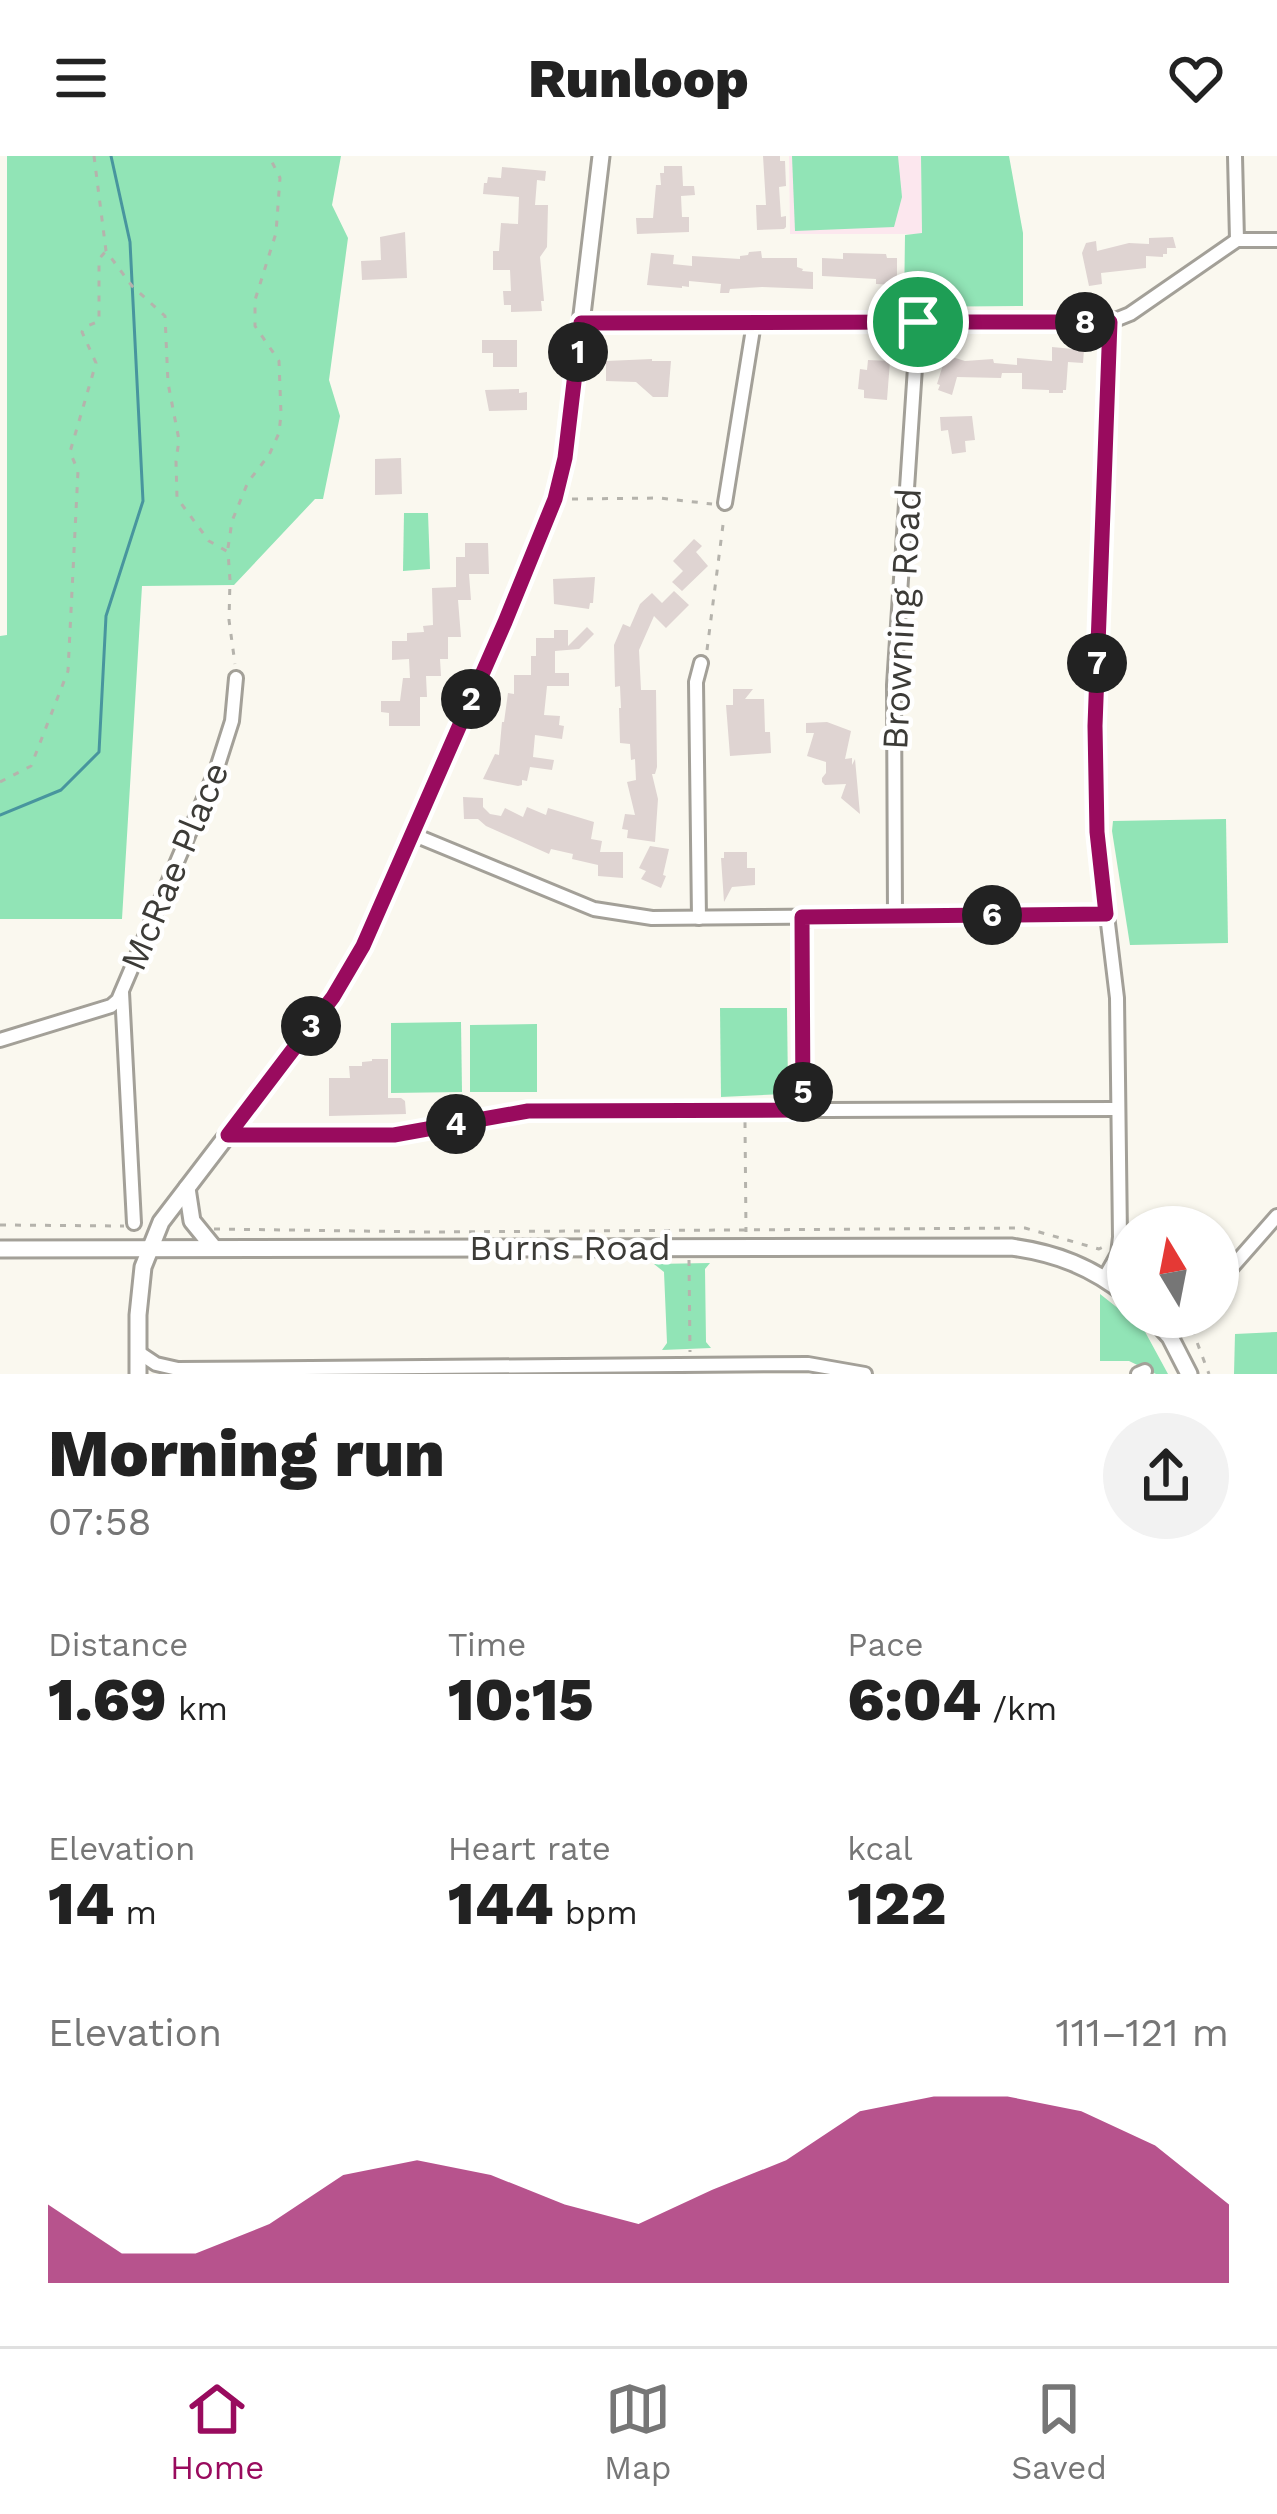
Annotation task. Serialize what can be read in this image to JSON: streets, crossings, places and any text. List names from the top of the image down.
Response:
{
  "streets": {
    "main road": ["Burns Road"],
    "street": ["Browning Road", "McRae Place"]
  },
  "north": "top",
  "page": {
    "header": "Runloop",
    "pins": [
      "8",
      "1",
      "7",
      "2",
      "6",
      "3",
      "5",
      "4"
    ],
    "heading": ["Morning run", "07:58"],
    "stats": [
      ["Distance", "1.69 km"],
      ["Time", "10:15"],
      ["Pace", "6:04 /km"],
      ["Elevation", "14 m"],
      ["Heart rate", "144 bpm"],
      ["kcal", "122"]
    ],
    "chart": ["Elevation", "111–121 m"],
    "tabs": ["Home", "Map", "Saved"]
  }
}
